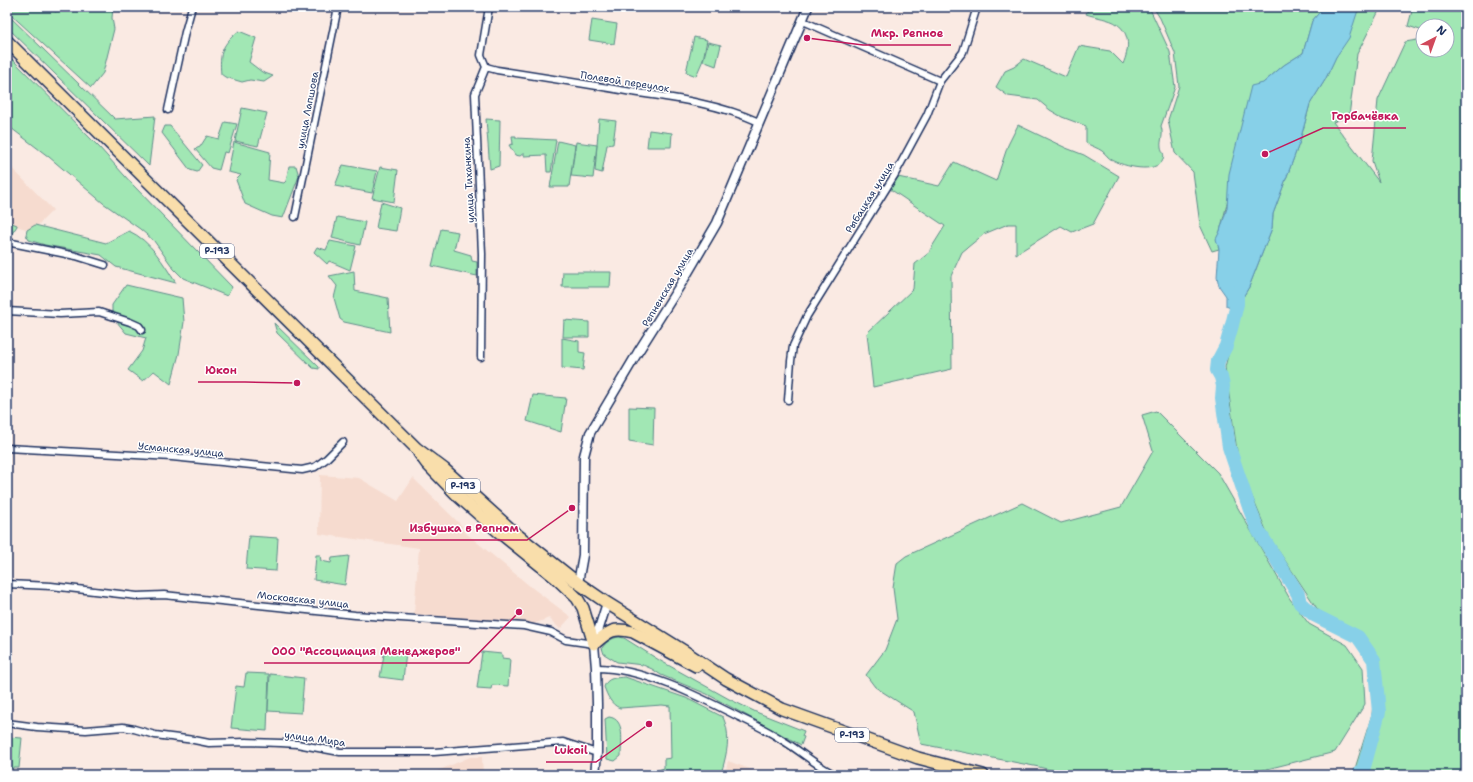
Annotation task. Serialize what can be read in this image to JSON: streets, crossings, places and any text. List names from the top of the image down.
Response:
{
  "streets": {
    "highway": ["Р-193"],
    "street": [
      "Полевой переулок",
      "улица Лапшова",
      "улица Тиханкина",
      "Рыбацкая улица",
      "Репненская улица",
      "Усманская улица",
      "Московская улица",
      "улица Мира"
    ]
  },
  "crossings": [
    ["Полевой переулок", "улица Тиханкина"],
    ["Полевой переулок", "Репненская улица"],
    ["Р-193", "Репненская улица"]
  ],
  "places": [
    "Мкр. Репное",
    "Горбачёвка",
    "Юкон",
    "Избушка в Репном",
    "ООО \"Ассоциация Менеджеров\"",
    "Lukoil"
  ],
  "north": "top right"
}
